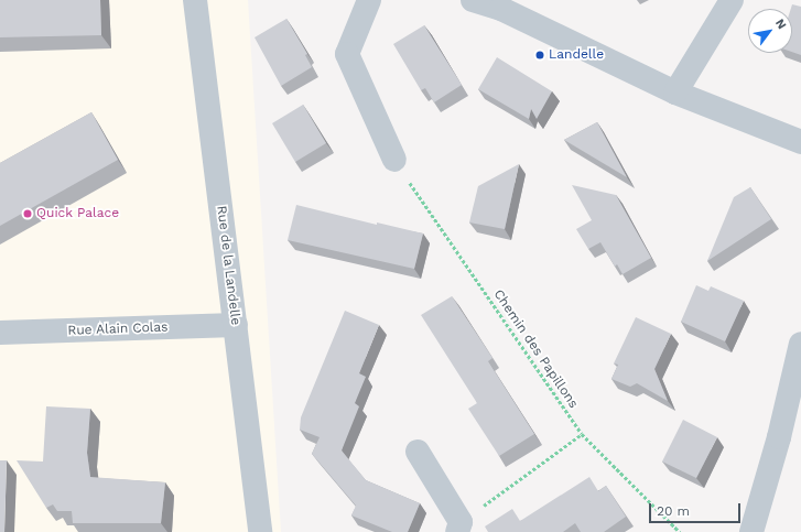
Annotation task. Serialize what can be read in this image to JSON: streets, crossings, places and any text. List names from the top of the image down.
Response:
{
  "streets": {
    "street": ["Rue de la Landelle", "Rue Alain Colas"],
    "path": ["Chemin des Papillons"]
  },
  "crossings": [
    ["Rue de la Landelle", "Rue Alain Colas"]
  ],
  "places": ["Landelle", "Quick Palace"],
  "scale_bar": "20 m",
  "north": "top right"
}
